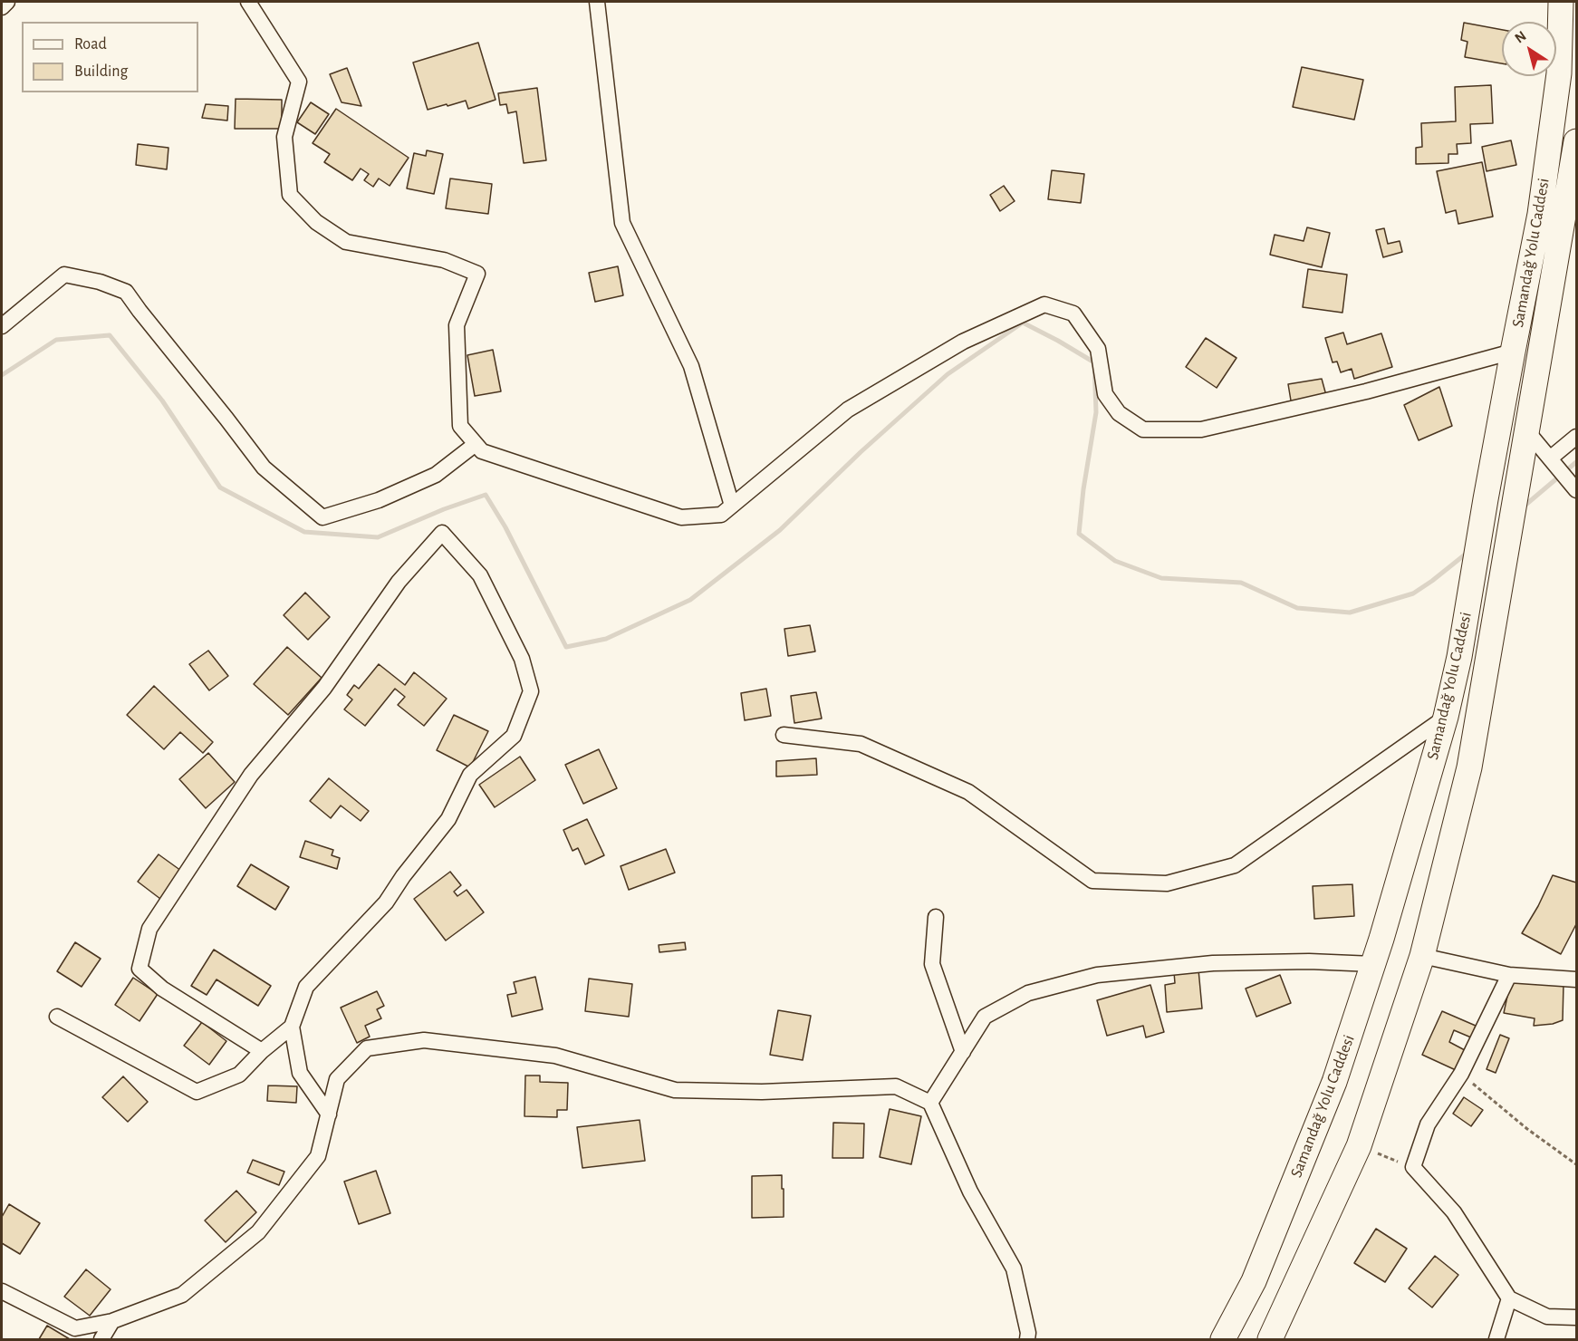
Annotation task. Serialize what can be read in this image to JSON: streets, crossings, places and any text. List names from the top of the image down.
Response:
{
  "streets": {
    "highway": ["Samandağ Yolu Caddesi"]
  },
  "legend": ["Road", "Building"],
  "north": "top left"
}
